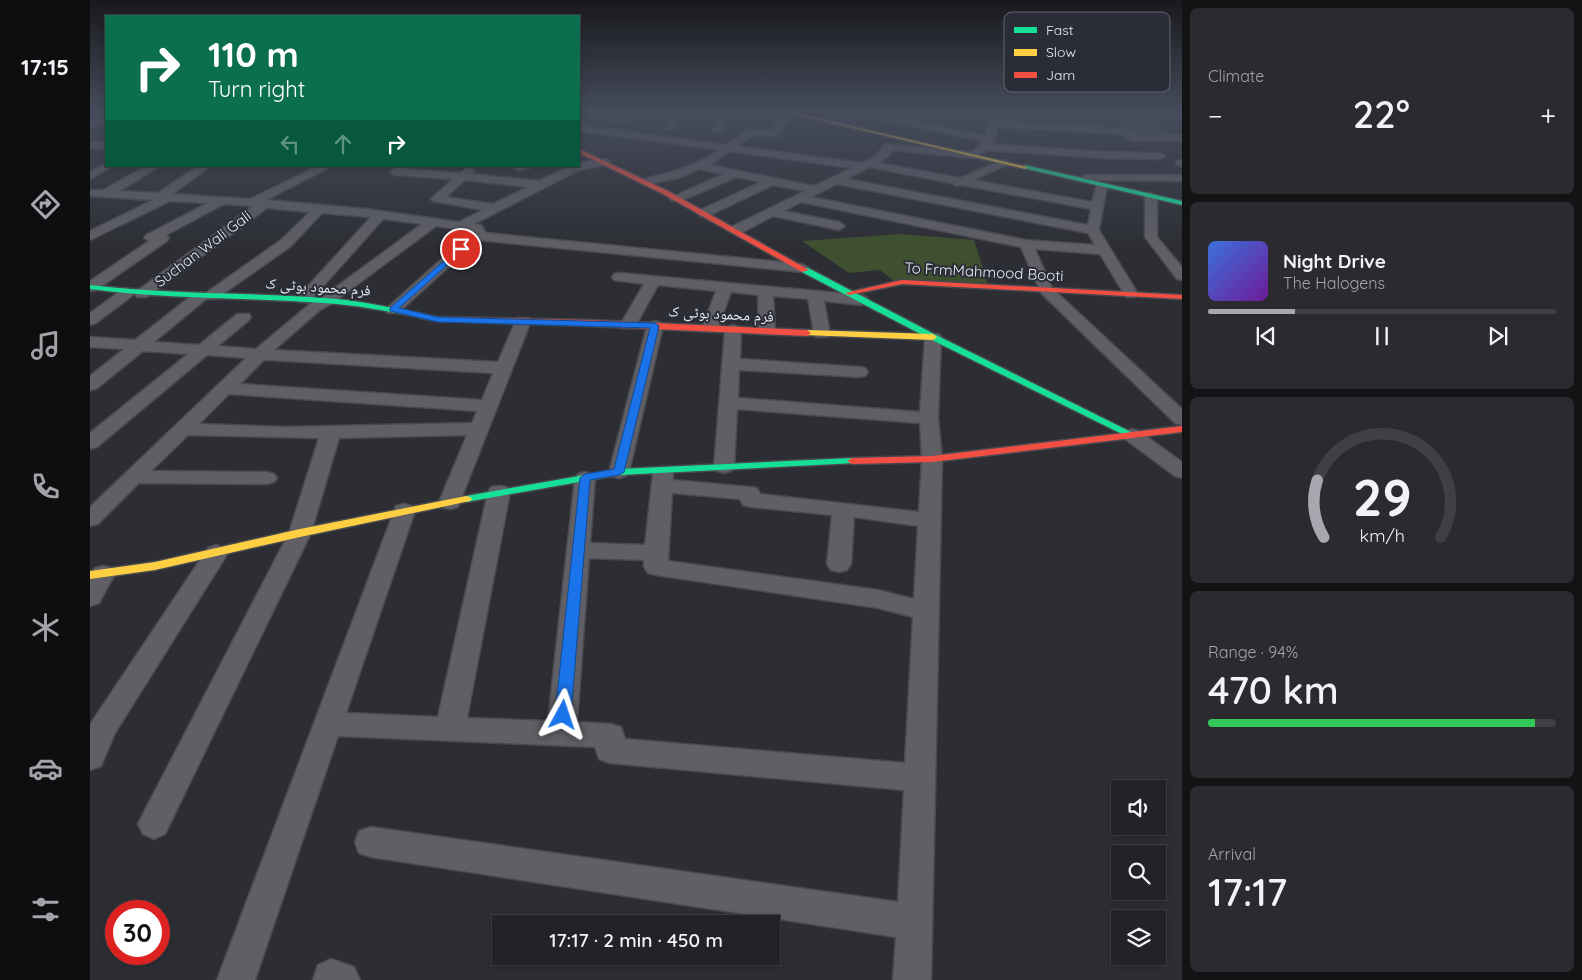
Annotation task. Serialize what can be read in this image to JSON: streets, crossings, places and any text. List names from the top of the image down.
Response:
{
  "streets": {
    "street": ["Suchan Wali Gali", "To FrmMahmood Booti", "فرم محمود بوٹی ک"]
  },
  "crossings": [
    ["Suchan Wali Gali", "فرم محمود بوٹی ک"]
  ],
  "legend": ["Fast", "Slow", "Jam"],
  "page": {
    "tabs": "17:15",
    "tile": [
      "Climate",
      ["Range · 94%", "470 km"],
      ["Arrival", "17:17"]
    ],
    "turn": ["110 m", "Turn right"],
    "heat": ["−", "22°", "+"],
    "song": ["Night Drive", "The Halogens"],
    "limit": "30",
    "trip": "17:17 · 2 min · 450 m",
    "gauge": ["29", "km/h"]
  }
}
